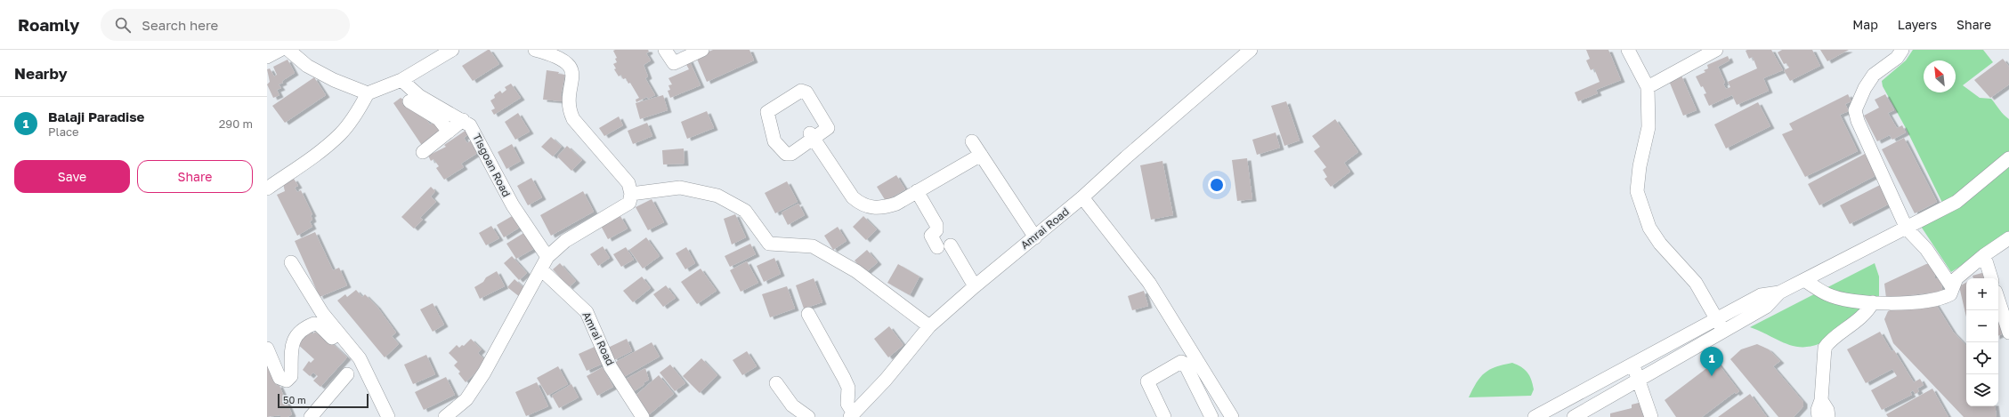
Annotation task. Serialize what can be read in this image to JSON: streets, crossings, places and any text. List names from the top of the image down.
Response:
{
  "streets": {
    "street": ["Tisgoan Road", "Amrai Road"]
  },
  "scale_bar": "50 m",
  "north": "top left",
  "page": {
    "header": "Roamly",
    "search": "Search here",
    "nav": ["Map", "Layers", "Share"],
    "heading": "Nearby",
    "list": [
      {
        "mark": "1",
        "name": "Balaji Paradise",
        "note": "Place",
        "value": "290 m"
      }
    ],
    "buttons": ["Save", "Share"],
    "map_buttons": ["+", "−"],
    "pins": "1",
    "scale": "50 m"
  }
}
